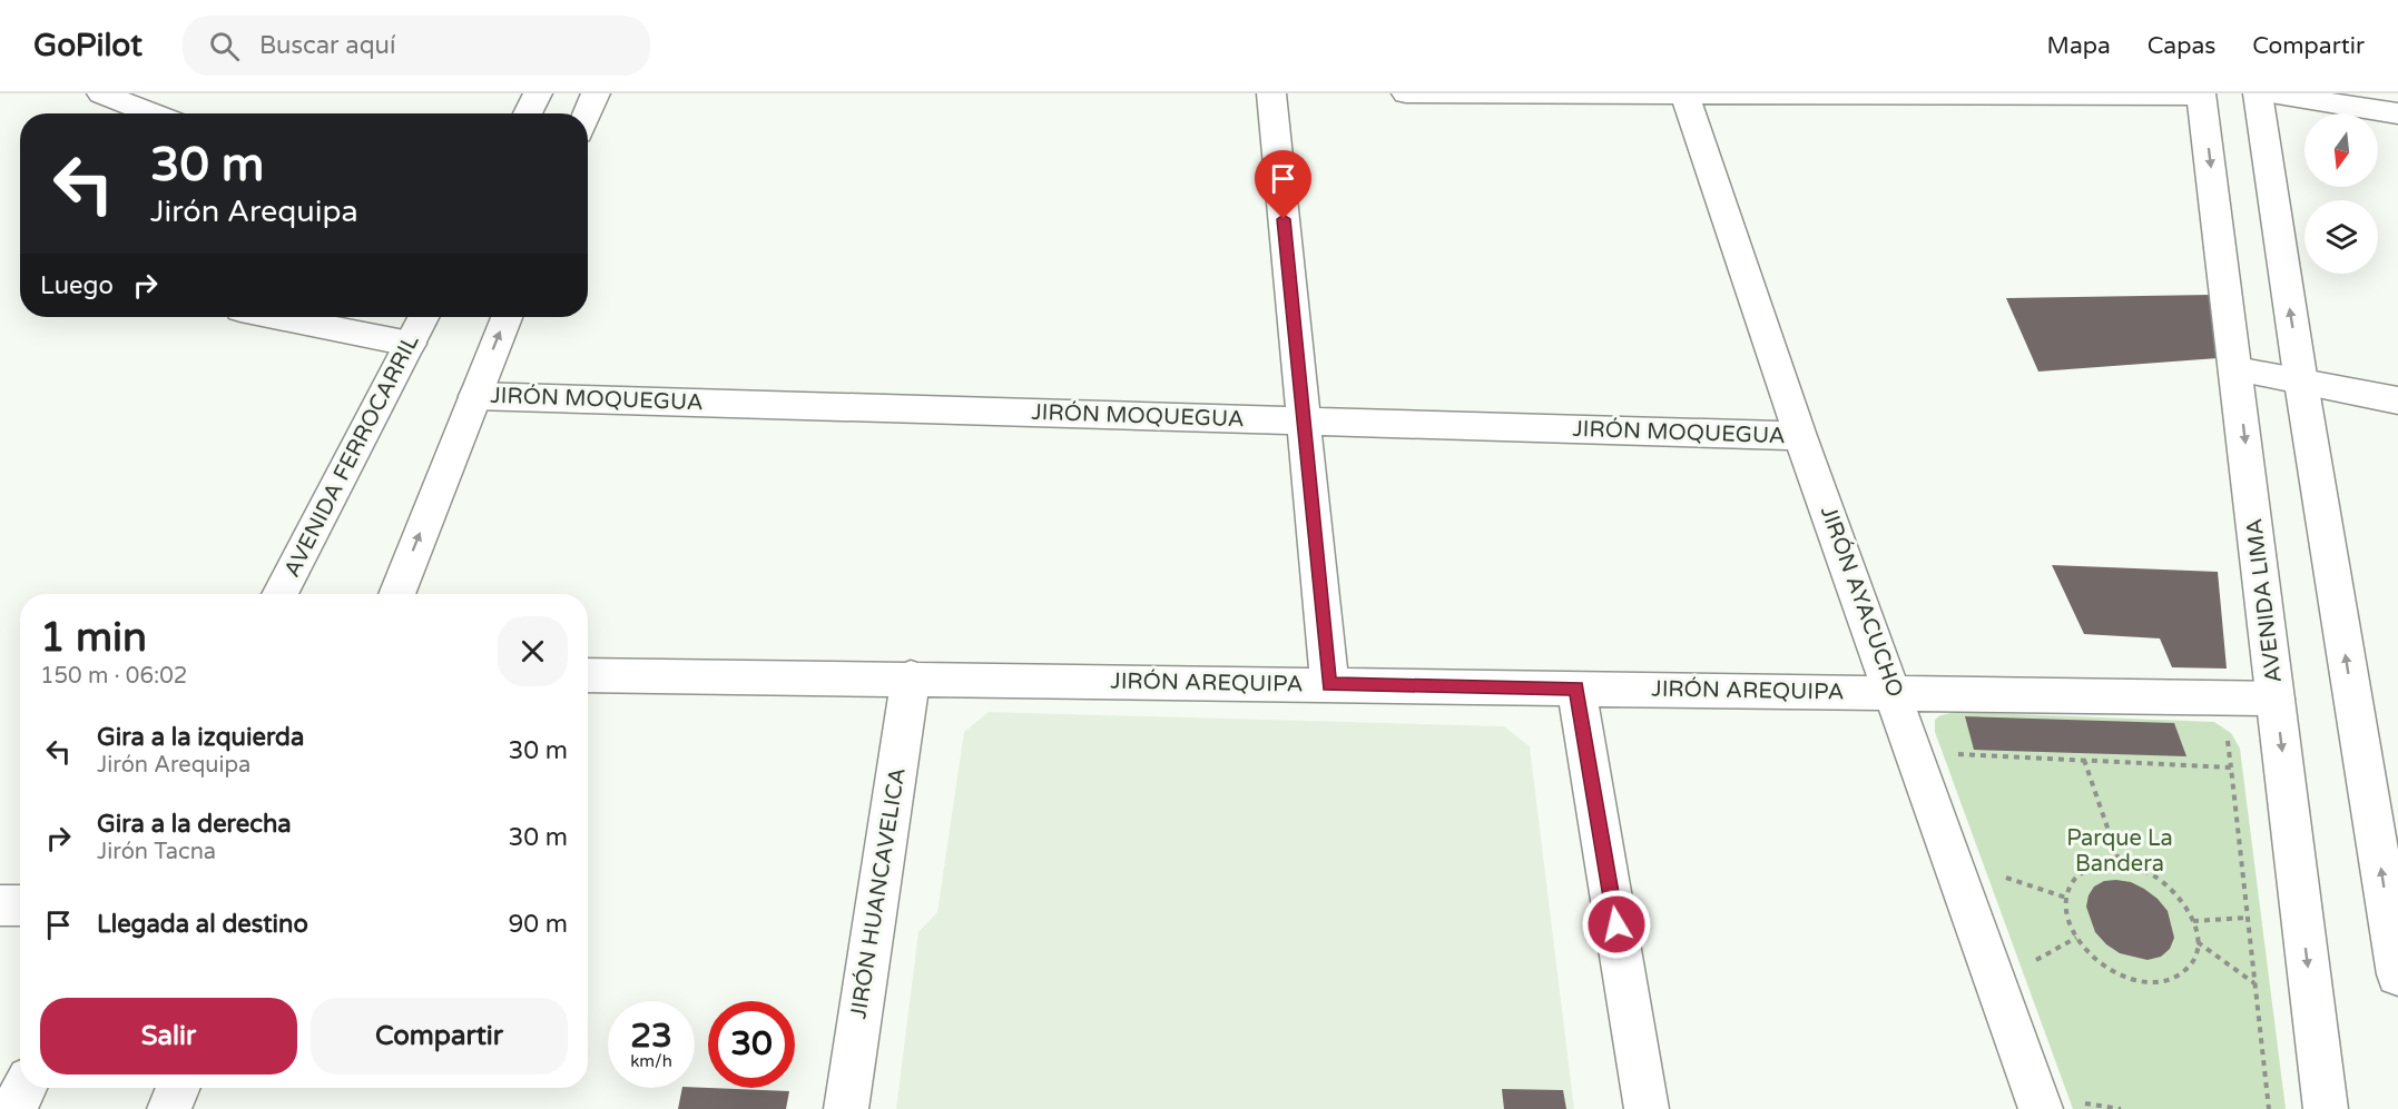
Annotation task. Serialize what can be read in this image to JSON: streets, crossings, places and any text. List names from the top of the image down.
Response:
{
  "streets": {
    "street": [
      "JIRÓN MOQUEGUA",
      "AVENIDA FERROCARRIL",
      "AVENIDA LIMA",
      "JIRÓN AYACUCHO",
      "JIRÓN AREQUIPA",
      "JIRÓN HUANCAVELICA"
    ]
  },
  "crossings": [
    ["JIRÓN MOQUEGUA", "JIRÓN AYACUCHO"],
    ["AVENIDA LIMA", "JIRÓN AREQUIPA"],
    ["JIRÓN AYACUCHO", "JIRÓN AREQUIPA"],
    ["JIRÓN AREQUIPA", "JIRÓN HUANCAVELICA"]
  ],
  "parks": ["Parque La Bandera"],
  "north": "bottom",
  "page": {
    "header": "GoPilot",
    "search": "Buscar aquí",
    "nav": ["Mapa", "Capas", "Compartir"],
    "turn": ["30 m", "Jirón Arequipa"],
    "then": "Luego",
    "heading": ["1 min", "150 m · 06:02"],
    "list": [
      {
        "name": "Gira a la izquierda",
        "note": "Jirón Arequipa",
        "value": "30 m"
      },
      {
        "name": "Gira a la derecha",
        "note": "Jirón Tacna",
        "value": "30 m"
      },
      {
        "name": "Llegada al destino",
        "value": "90 m"
      }
    ],
    "buttons": ["Salir", "Compartir"],
    "speed": "23 km/h",
    "limit": "30"
  }
}
